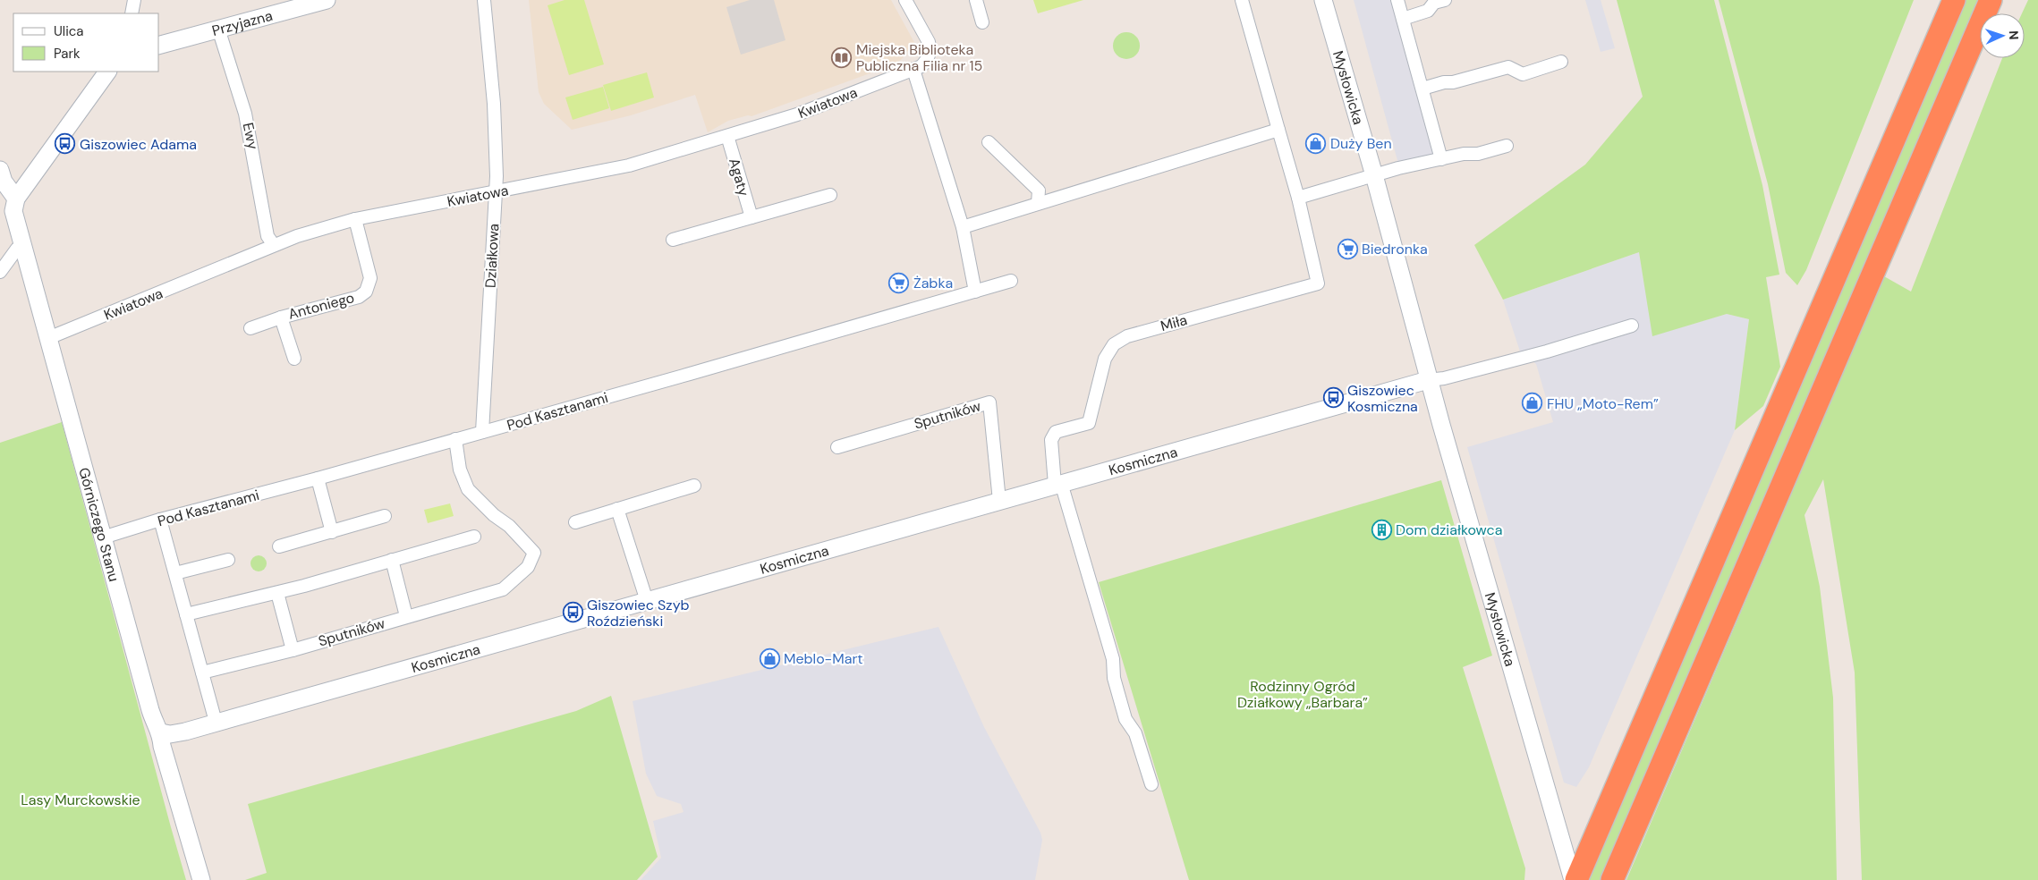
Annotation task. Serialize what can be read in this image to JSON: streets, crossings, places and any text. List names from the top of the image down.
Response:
{
  "streets": {
    "street": [
      "Przyjazna",
      "Mysłowicka",
      "Kwiatowa",
      "Ewy",
      "Agaty",
      "Działkowa",
      "Antoniego",
      "Miła",
      "Pod Kasztanami",
      "Sputników",
      "Kosmiczna",
      "Górniczego Stanu"
    ]
  },
  "crossings": [
    ["Przyjazna", "Ewy"],
    ["Mysłowicka", "Kosmiczna"],
    ["Kwiatowa", "Ewy"],
    ["Kwiatowa", "Agaty"],
    ["Kwiatowa", "Działkowa"],
    ["Kwiatowa", "Antoniego"],
    ["Kwiatowa", "Górniczego Stanu"],
    ["Działkowa", "Pod Kasztanami"],
    ["Miła", "Kosmiczna"],
    ["Pod Kasztanami", "Sputników"],
    ["Pod Kasztanami", "Górniczego Stanu"],
    ["Sputników", "Kosmiczna"],
    ["Kosmiczna", "Górniczego Stanu"]
  ],
  "parks": ["Rodzinny Ogród Działkowy „Barbara”", "Lasy Murckowskie"],
  "places": {
    "library": ["Miejska Biblioteka Publiczna Filia nr 15"],
    "shop": ["Duży Ben", "FHU „Moto-Rem”", "Meblo-Mart"],
    "bus stop": ["Giszowiec Adama", "Giszowiec Kosmiczna", "Giszowiec Szyb Roździeński"],
    "supermarket": ["Biedronka", "Żabka"],
    "building": ["Dom działkowca"]
  },
  "legend": ["Ulica", "Park"],
  "north": "right"
}
